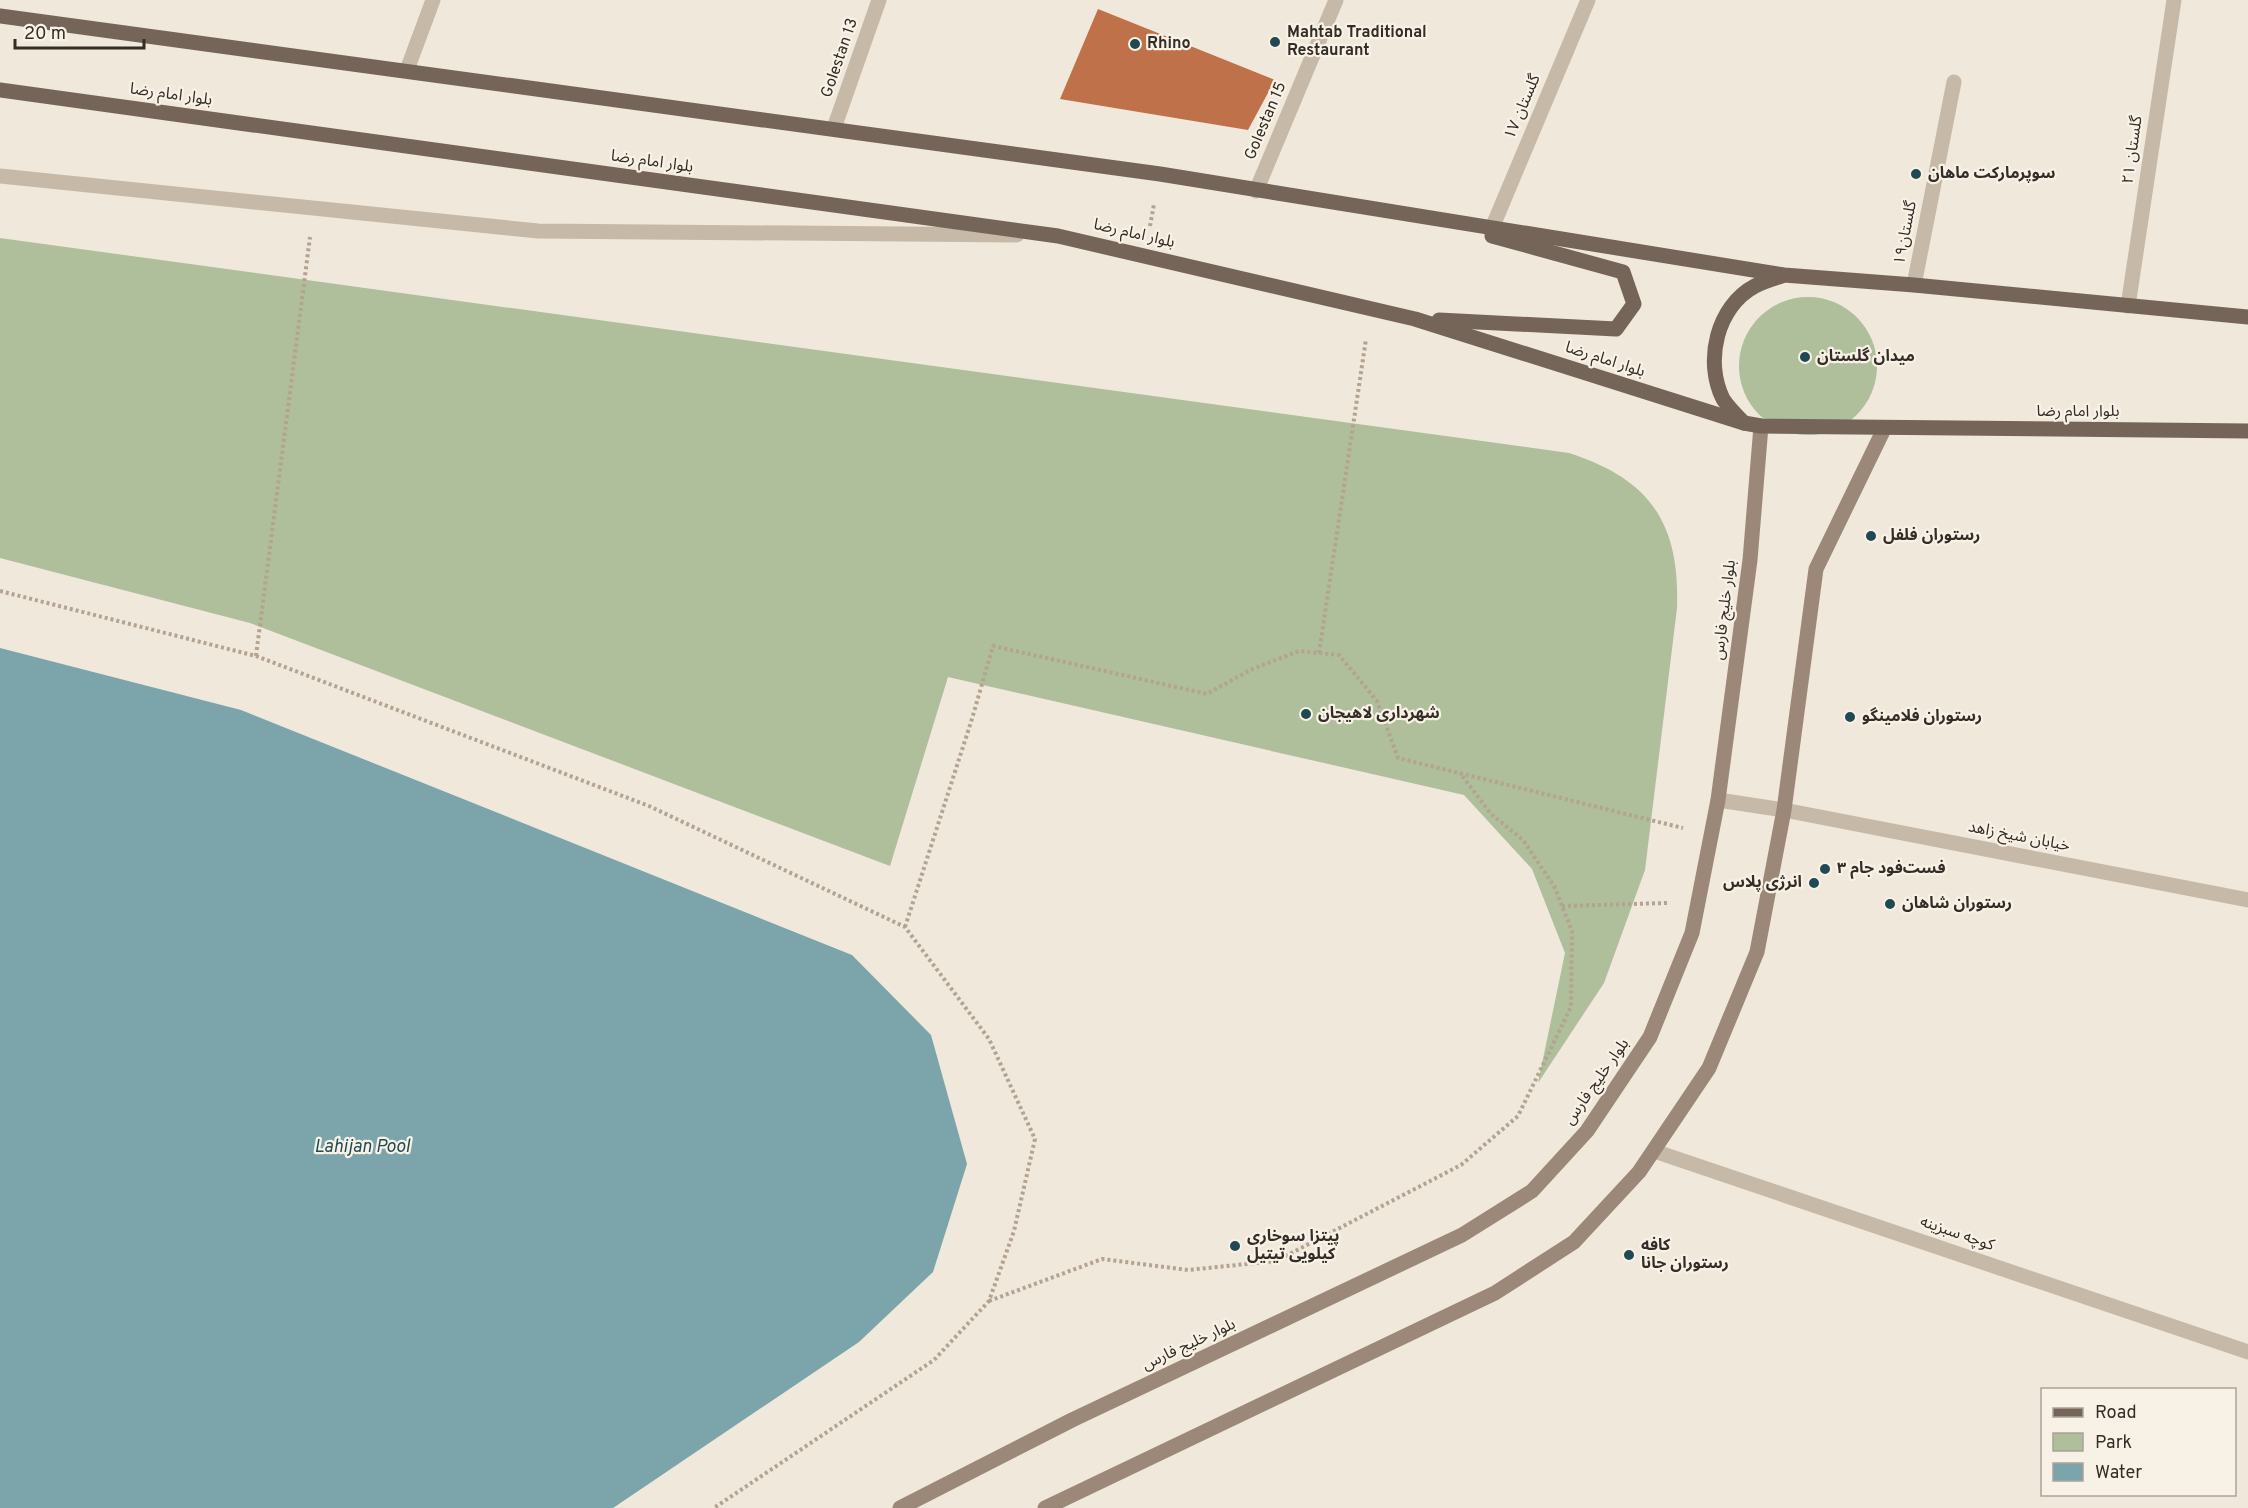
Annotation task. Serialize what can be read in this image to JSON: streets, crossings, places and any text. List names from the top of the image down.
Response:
{
  "streets": {
    "main road": ["بلوار امام رضا", "بلوار خلیج فارس"],
    "street": [
      "Golestan 13",
      "گلستان ۱۷",
      "Golestan 15",
      "گلستان ۲۱",
      "گلستان۱۹",
      "خیابان شیخ زاهد",
      "کوچه سبزینه"
    ]
  },
  "crossings": [
    ["بلوار امام رضا", "بلوار خلیج فارس"],
    ["بلوار خلیج فارس", "خیابان شیخ زاهد"]
  ],
  "water": ["Lahijan Pool"],
  "places": [
    "Mahtab Traditional Restaurant",
    "Rhino",
    "سوپرمارکت ماهان",
    "میدان گلستان",
    "رستوران فلفل",
    "شهرداری لاهیجان",
    "رستوران فلامینگو",
    "فست‌فود جام ۳",
    "انرژی پلاس",
    "رستوران‌ شاهان",
    "پیتزا سوخاری کیلویی تیتیل",
    "کافه رستوران جانا"
  ],
  "legend": ["Road", "Park", "Water"],
  "scale_bar": "20 m"
}
